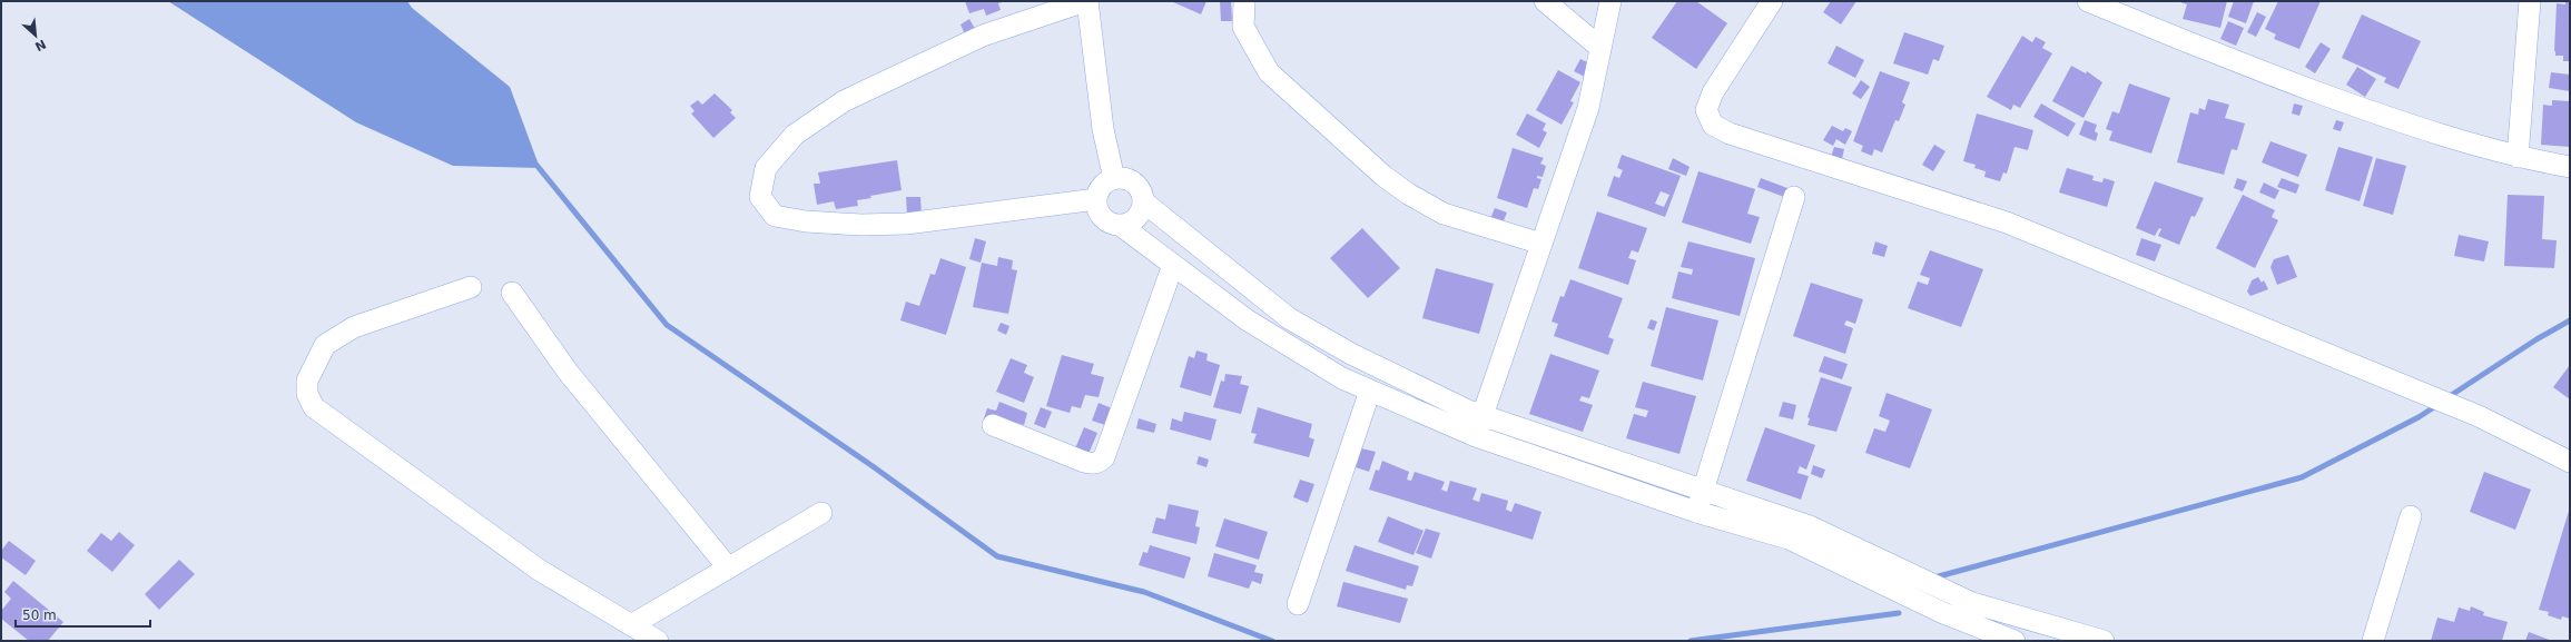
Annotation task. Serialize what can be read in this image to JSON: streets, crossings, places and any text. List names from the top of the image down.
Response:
{
  "scale_bar": "50 m",
  "north": "bottom right"
}
